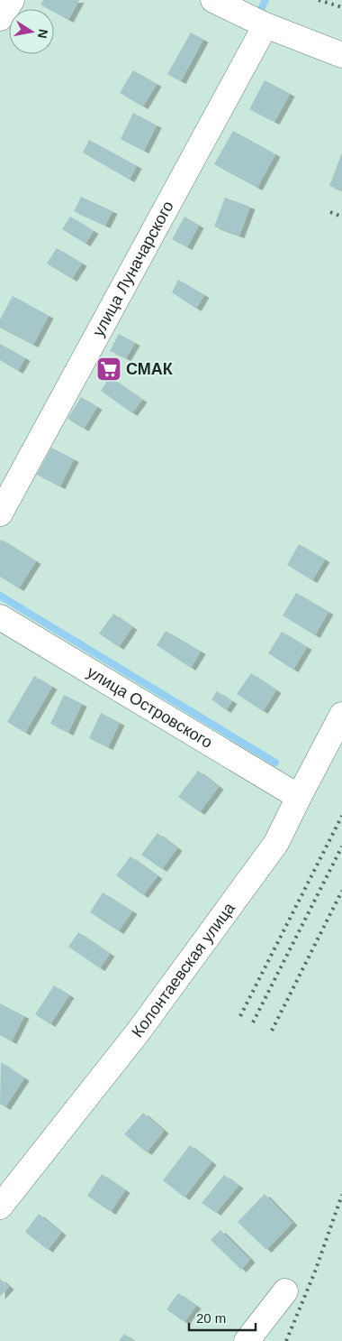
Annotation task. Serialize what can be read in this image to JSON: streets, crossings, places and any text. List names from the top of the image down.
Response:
{
  "streets": {
    "street": ["улица Луначарского", "улица Островского", "Колонтаевская улица"]
  },
  "crossings": [
    ["улица Островского", "Колонтаевская улица"]
  ],
  "places": {
    "supermarket": ["СМАК"]
  },
  "scale_bar": "20 m",
  "north": "right"
}
